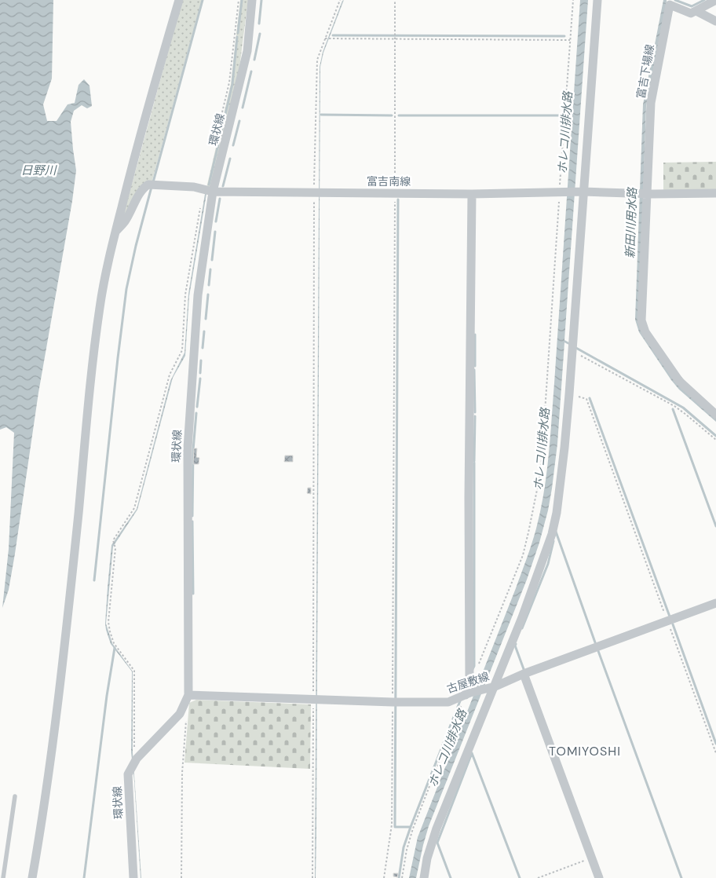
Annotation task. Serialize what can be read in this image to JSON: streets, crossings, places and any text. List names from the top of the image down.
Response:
{
  "streets": {
    "street": [
      "富吉下場線",
      "環状線",
      "富吉南線",
      "古屋敷線"
    ]
  },
  "crossings": [
    ["環状線", "富吉南線"],
    ["環状線", "古屋敷線"]
  ],
  "districts": ["TOMIYOSHI"],
  "water": ["ホレコ川排水路", "日野川", "新田川用水路"]
}
